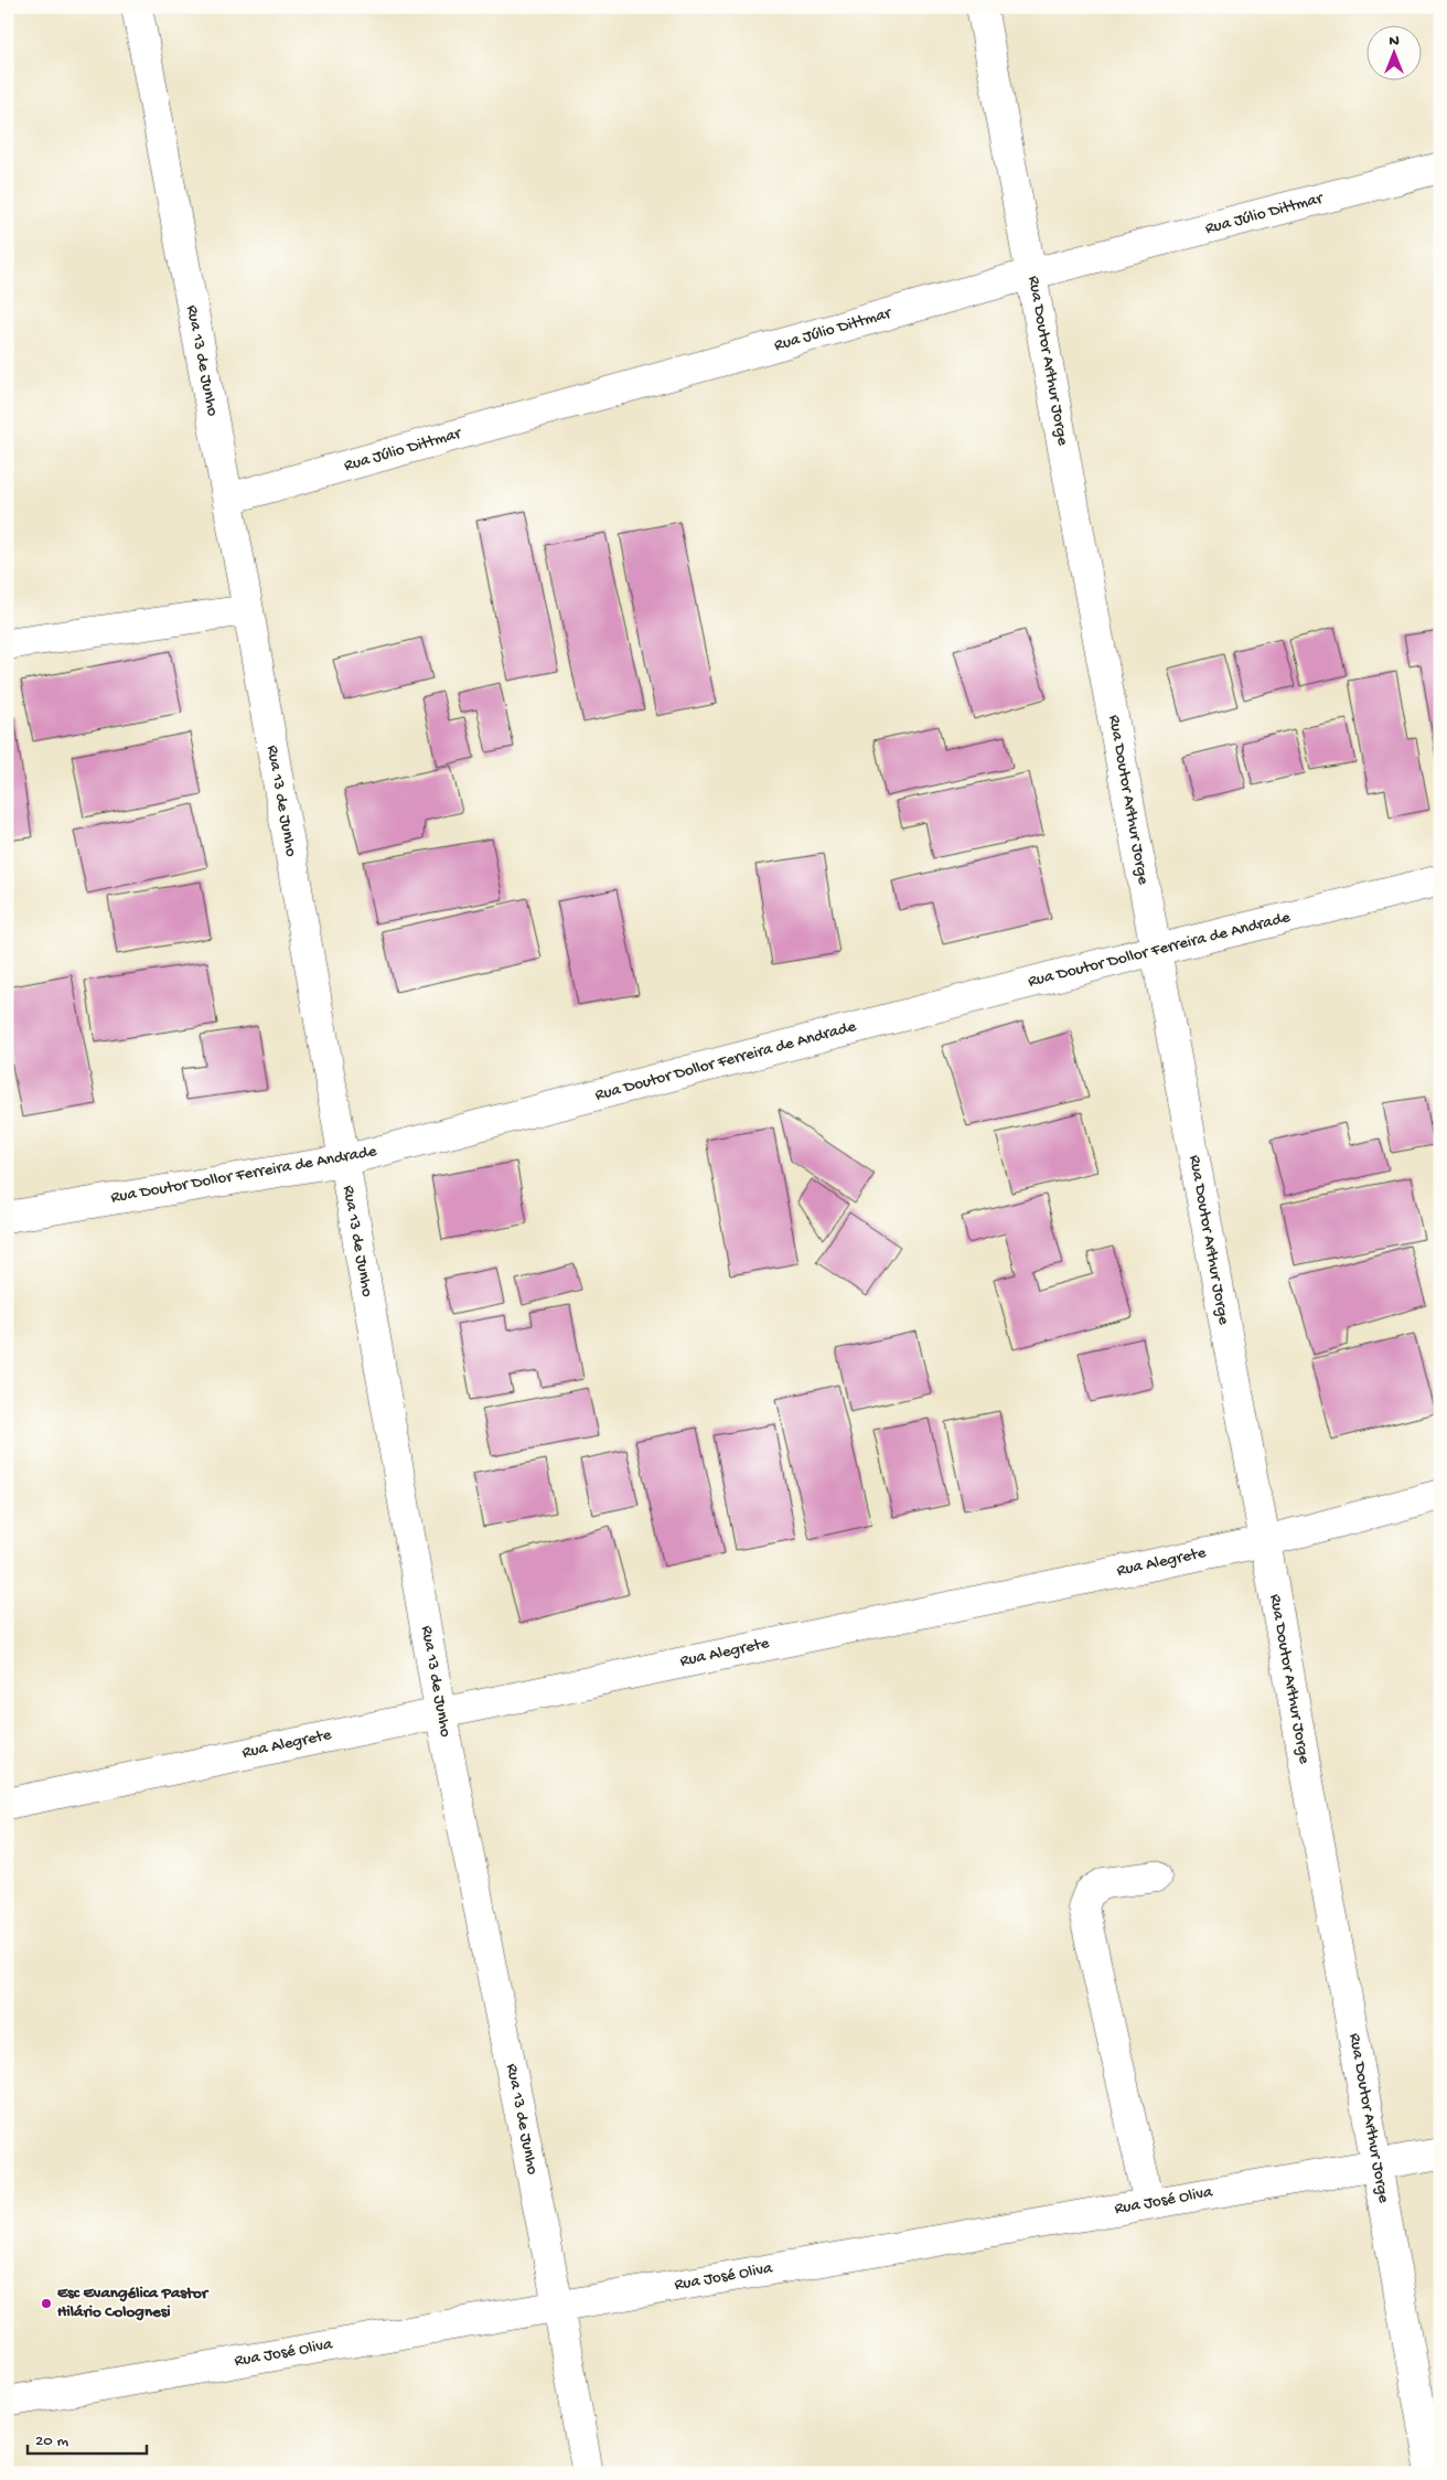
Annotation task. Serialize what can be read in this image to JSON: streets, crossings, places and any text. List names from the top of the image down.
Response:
{
  "streets": {
    "street": [
      "Rua Júlio Dittmar",
      "Rua 13 de Junho",
      "Rua Doutor Arthur Jorge",
      "Rua Doutor Dollor Ferreira de Andrade",
      "Rua Alegrete",
      "Rua José Oliva"
    ]
  },
  "crossings": [
    ["Rua Júlio Dittmar", "Rua 13 de Junho"],
    ["Rua Júlio Dittmar", "Rua Doutor Arthur Jorge"],
    ["Rua 13 de Junho", "Rua Doutor Dollor Ferreira de Andrade"],
    ["Rua 13 de Junho", "Rua Alegrete"],
    ["Rua 13 de Junho", "Rua José Oliva"],
    ["Rua Doutor Arthur Jorge", "Rua Doutor Dollor Ferreira de Andrade"],
    ["Rua Doutor Arthur Jorge", "Rua Alegrete"],
    ["Rua Doutor Arthur Jorge", "Rua José Oliva"]
  ],
  "places": ["Esc Evangélica Pastor Hilário Colognesi"],
  "scale_bar": "20 m",
  "north": "top"
}
